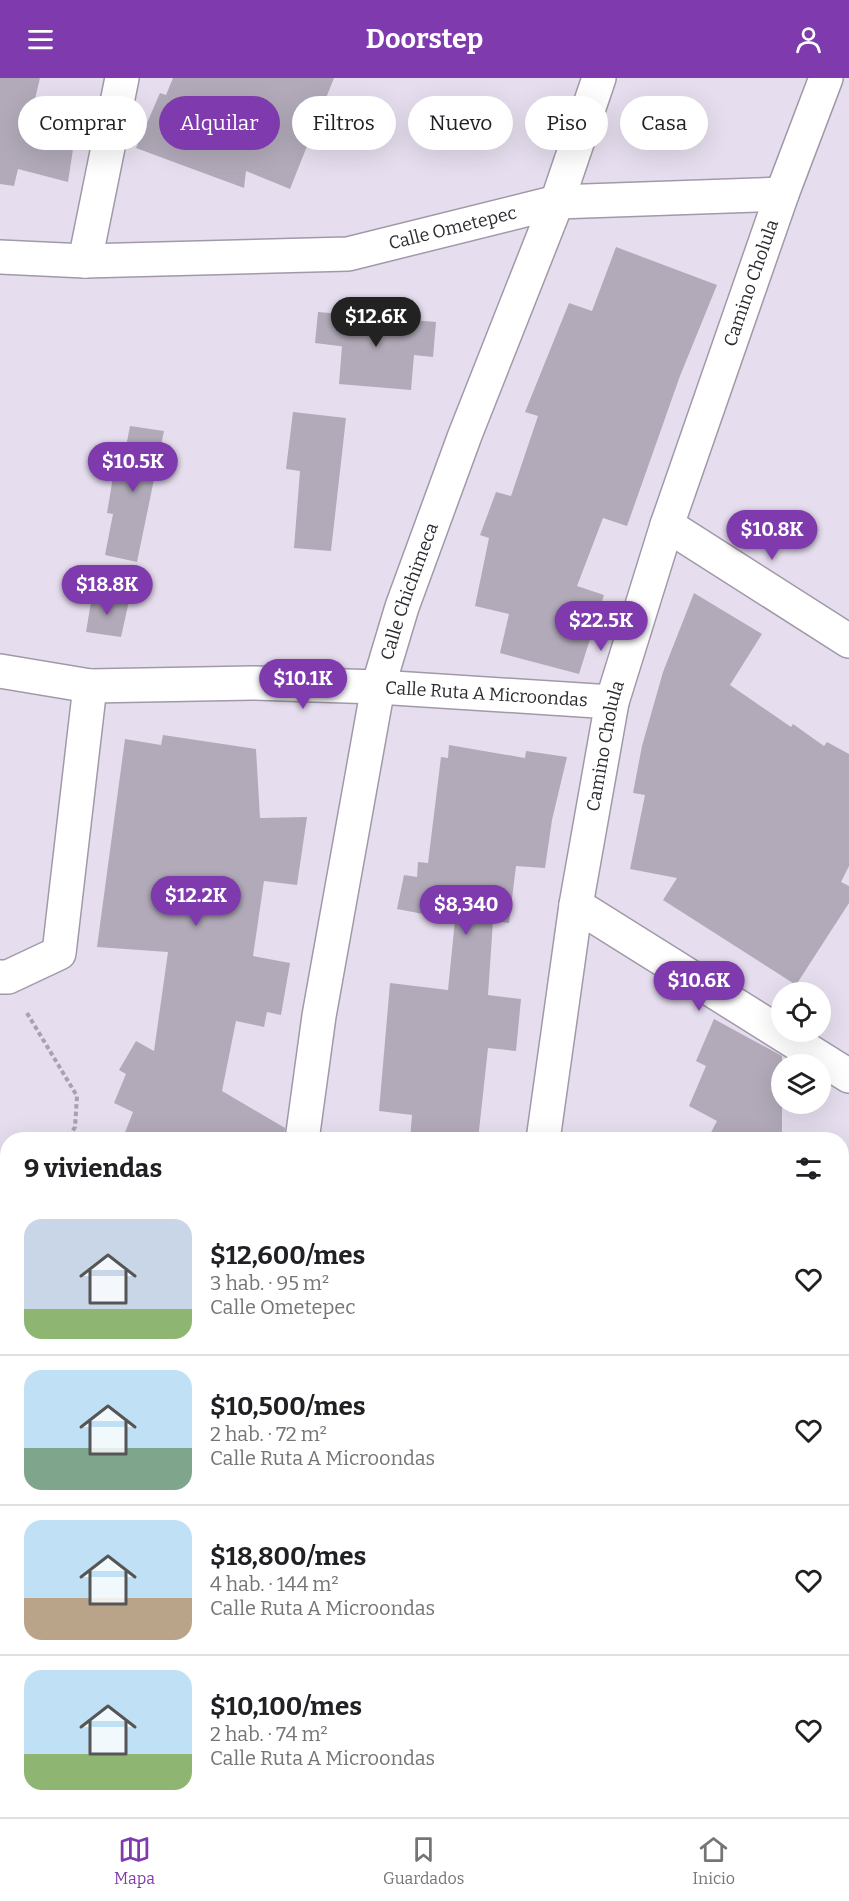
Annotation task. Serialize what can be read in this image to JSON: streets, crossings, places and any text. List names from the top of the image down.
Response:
{
  "streets": {
    "street": [
      "Calle Ometepec",
      "Camino Cholula",
      "Calle Chichimeca",
      "Calle Ruta A Microondas"
    ]
  },
  "crossings": [
    ["Calle Ometepec", "Camino Cholula"],
    ["Calle Ometepec", "Calle Chichimeca"],
    ["Camino Cholula", "Calle Ruta A Microondas"],
    ["Calle Chichimeca", "Calle Ruta A Microondas"]
  ],
  "page": {
    "header": "Doorstep",
    "chip": [
      "Comprar",
      "Alquilar",
      "Filtros",
      "Nuevo",
      "Piso",
      "Casa"
    ],
    "price": [
      "$12.6K",
      "$10.5K",
      "$10.8K",
      "$18.8K",
      "$22.5K",
      "$10.1K",
      "$12.2K",
      "$8,340",
      "$10.6K"
    ],
    "heading": "9 viviendas",
    "list": [
      {
        "name": "$12,600/mes",
        "note": "3 hab. · 95 m² · Calle Ometepec"
      },
      {
        "name": "$10,500/mes",
        "note": "2 hab. · 72 m² · Calle Ruta A Microondas"
      },
      {
        "name": "$18,800/mes",
        "note": "4 hab. · 144 m² · Calle Ruta A Microondas"
      },
      {
        "name": "$10,100/mes",
        "note": "2 hab. · 74 m² · Calle Ruta A Microondas"
      }
    ],
    "tabs": ["Mapa", "Guardados", "Inicio"]
  }
}
